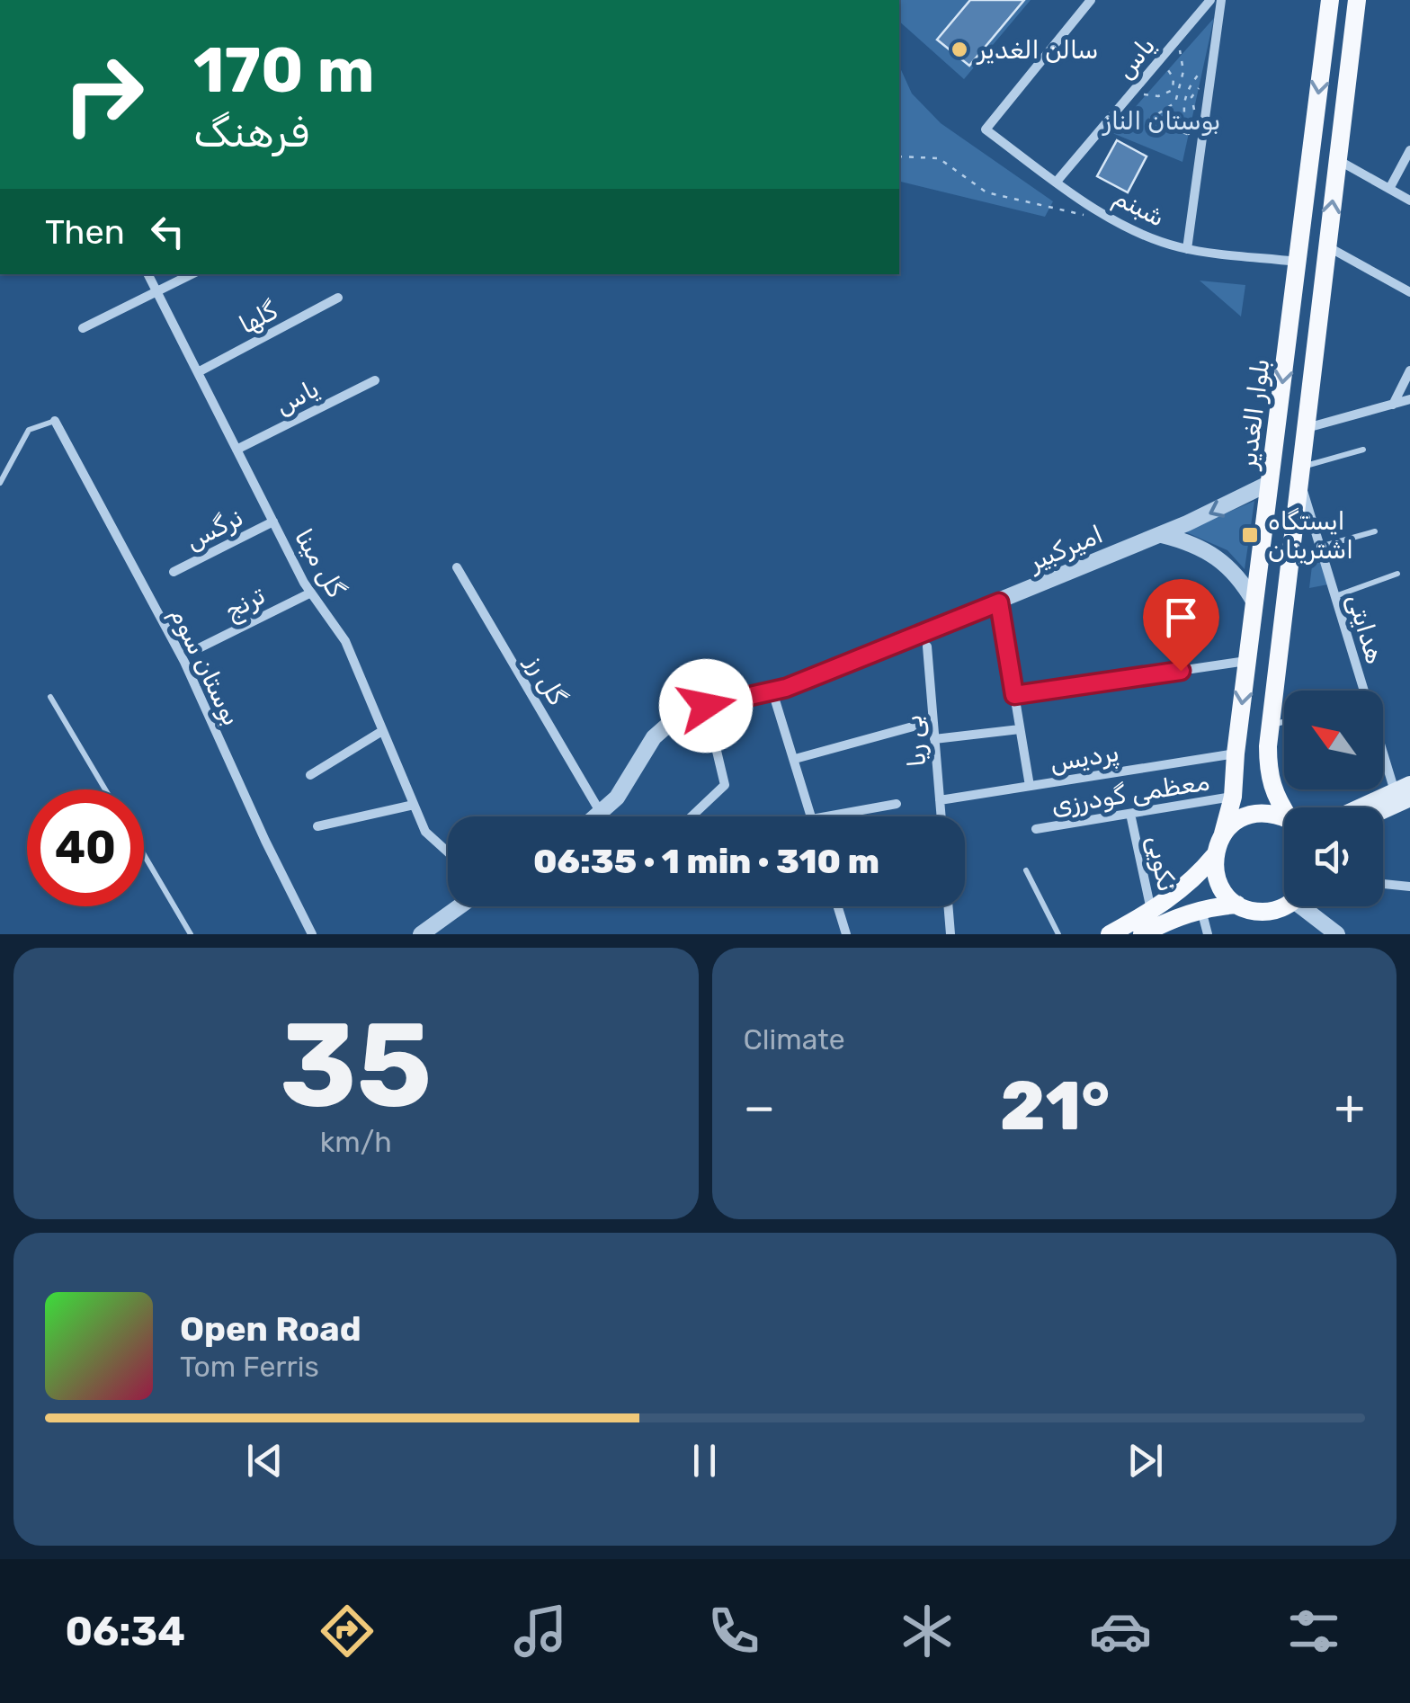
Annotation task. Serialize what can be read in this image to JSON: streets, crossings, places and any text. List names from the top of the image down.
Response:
{
  "streets": {
    "main road": ["بلوار الغدیر"],
    "street": [
      "یاس",
      "شبنم",
      "گلها",
      "نرگس",
      "امیرکبیر",
      "گل مینا",
      "ترنج",
      "هدایتی",
      "بوستان سوم",
      "گل رز",
      "بی ریا",
      "پردیس",
      "معظمی گودرزی",
      "نکویی"
    ]
  },
  "crossings": [
    ["یاس", "شبنم"],
    ["یاس", "گل مینا"],
    ["شبنم", "بلوار الغدیر"],
    ["گلها", "گل مینا"],
    ["بلوار الغدیر", "امیرکبیر"],
    ["بلوار الغدیر", "پردیس"],
    ["بلوار الغدیر", "معظمی گودرزی"],
    ["نرگس", "گل مینا"],
    ["امیرکبیر", "گل رز"],
    ["گل مینا", "ترنج"],
    ["بی ریا", "پردیس"],
    ["معظمی گودرزی", "نکویی"]
  ],
  "parks": ["بوستان الناز"],
  "places": {
    "other": ["سالن الغدیر"],
    "transit": ["ایستگاه اشترینان"]
  },
  "north": "top left",
  "page": {
    "turn": ["170 m", "فرهنگ"],
    "then": "Then",
    "limit": "40",
    "trip": "06:35 · 1 min · 310 m",
    "tile": [
      ["35", "km/h"],
      "Climate"
    ],
    "heat": ["−", "21°", "+"],
    "song": ["Open Road", "Tom Ferris"],
    "tabs": "06:34"
  }
}
